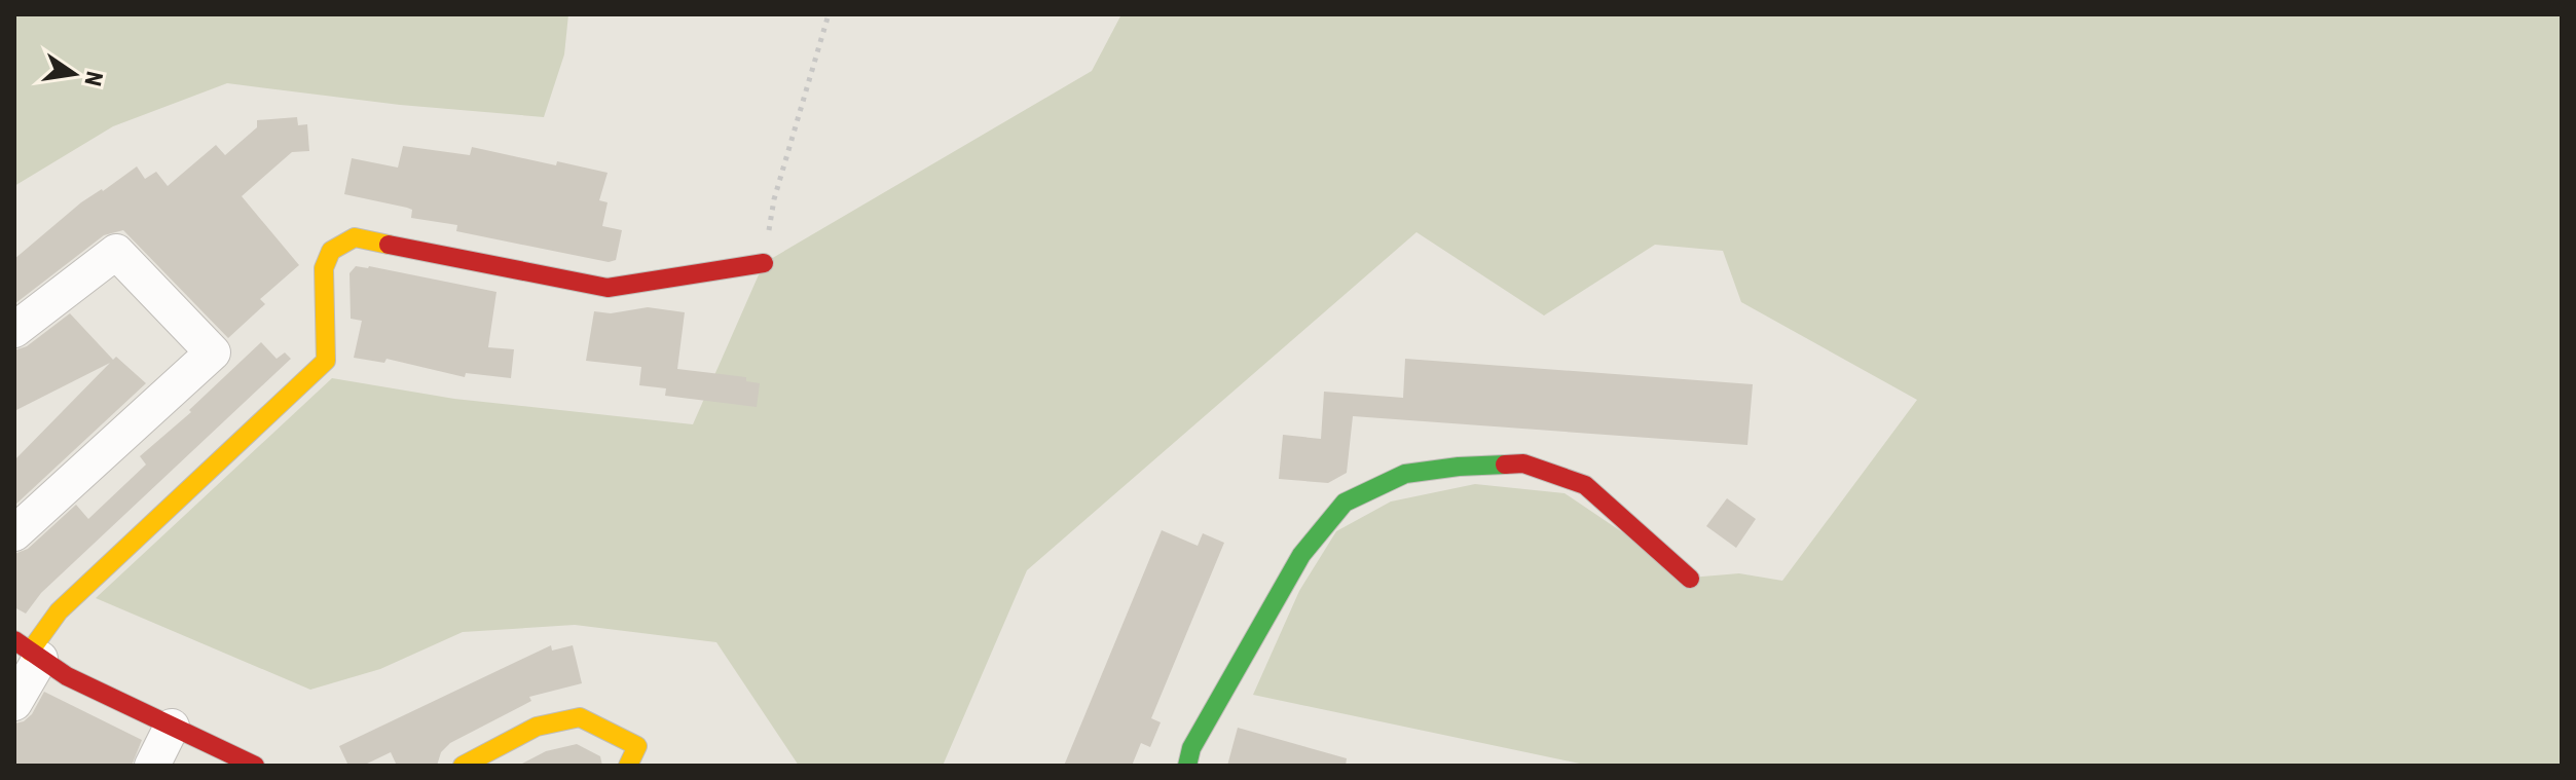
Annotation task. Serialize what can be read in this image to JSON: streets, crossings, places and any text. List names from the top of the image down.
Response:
{
  "north": "right"
}
